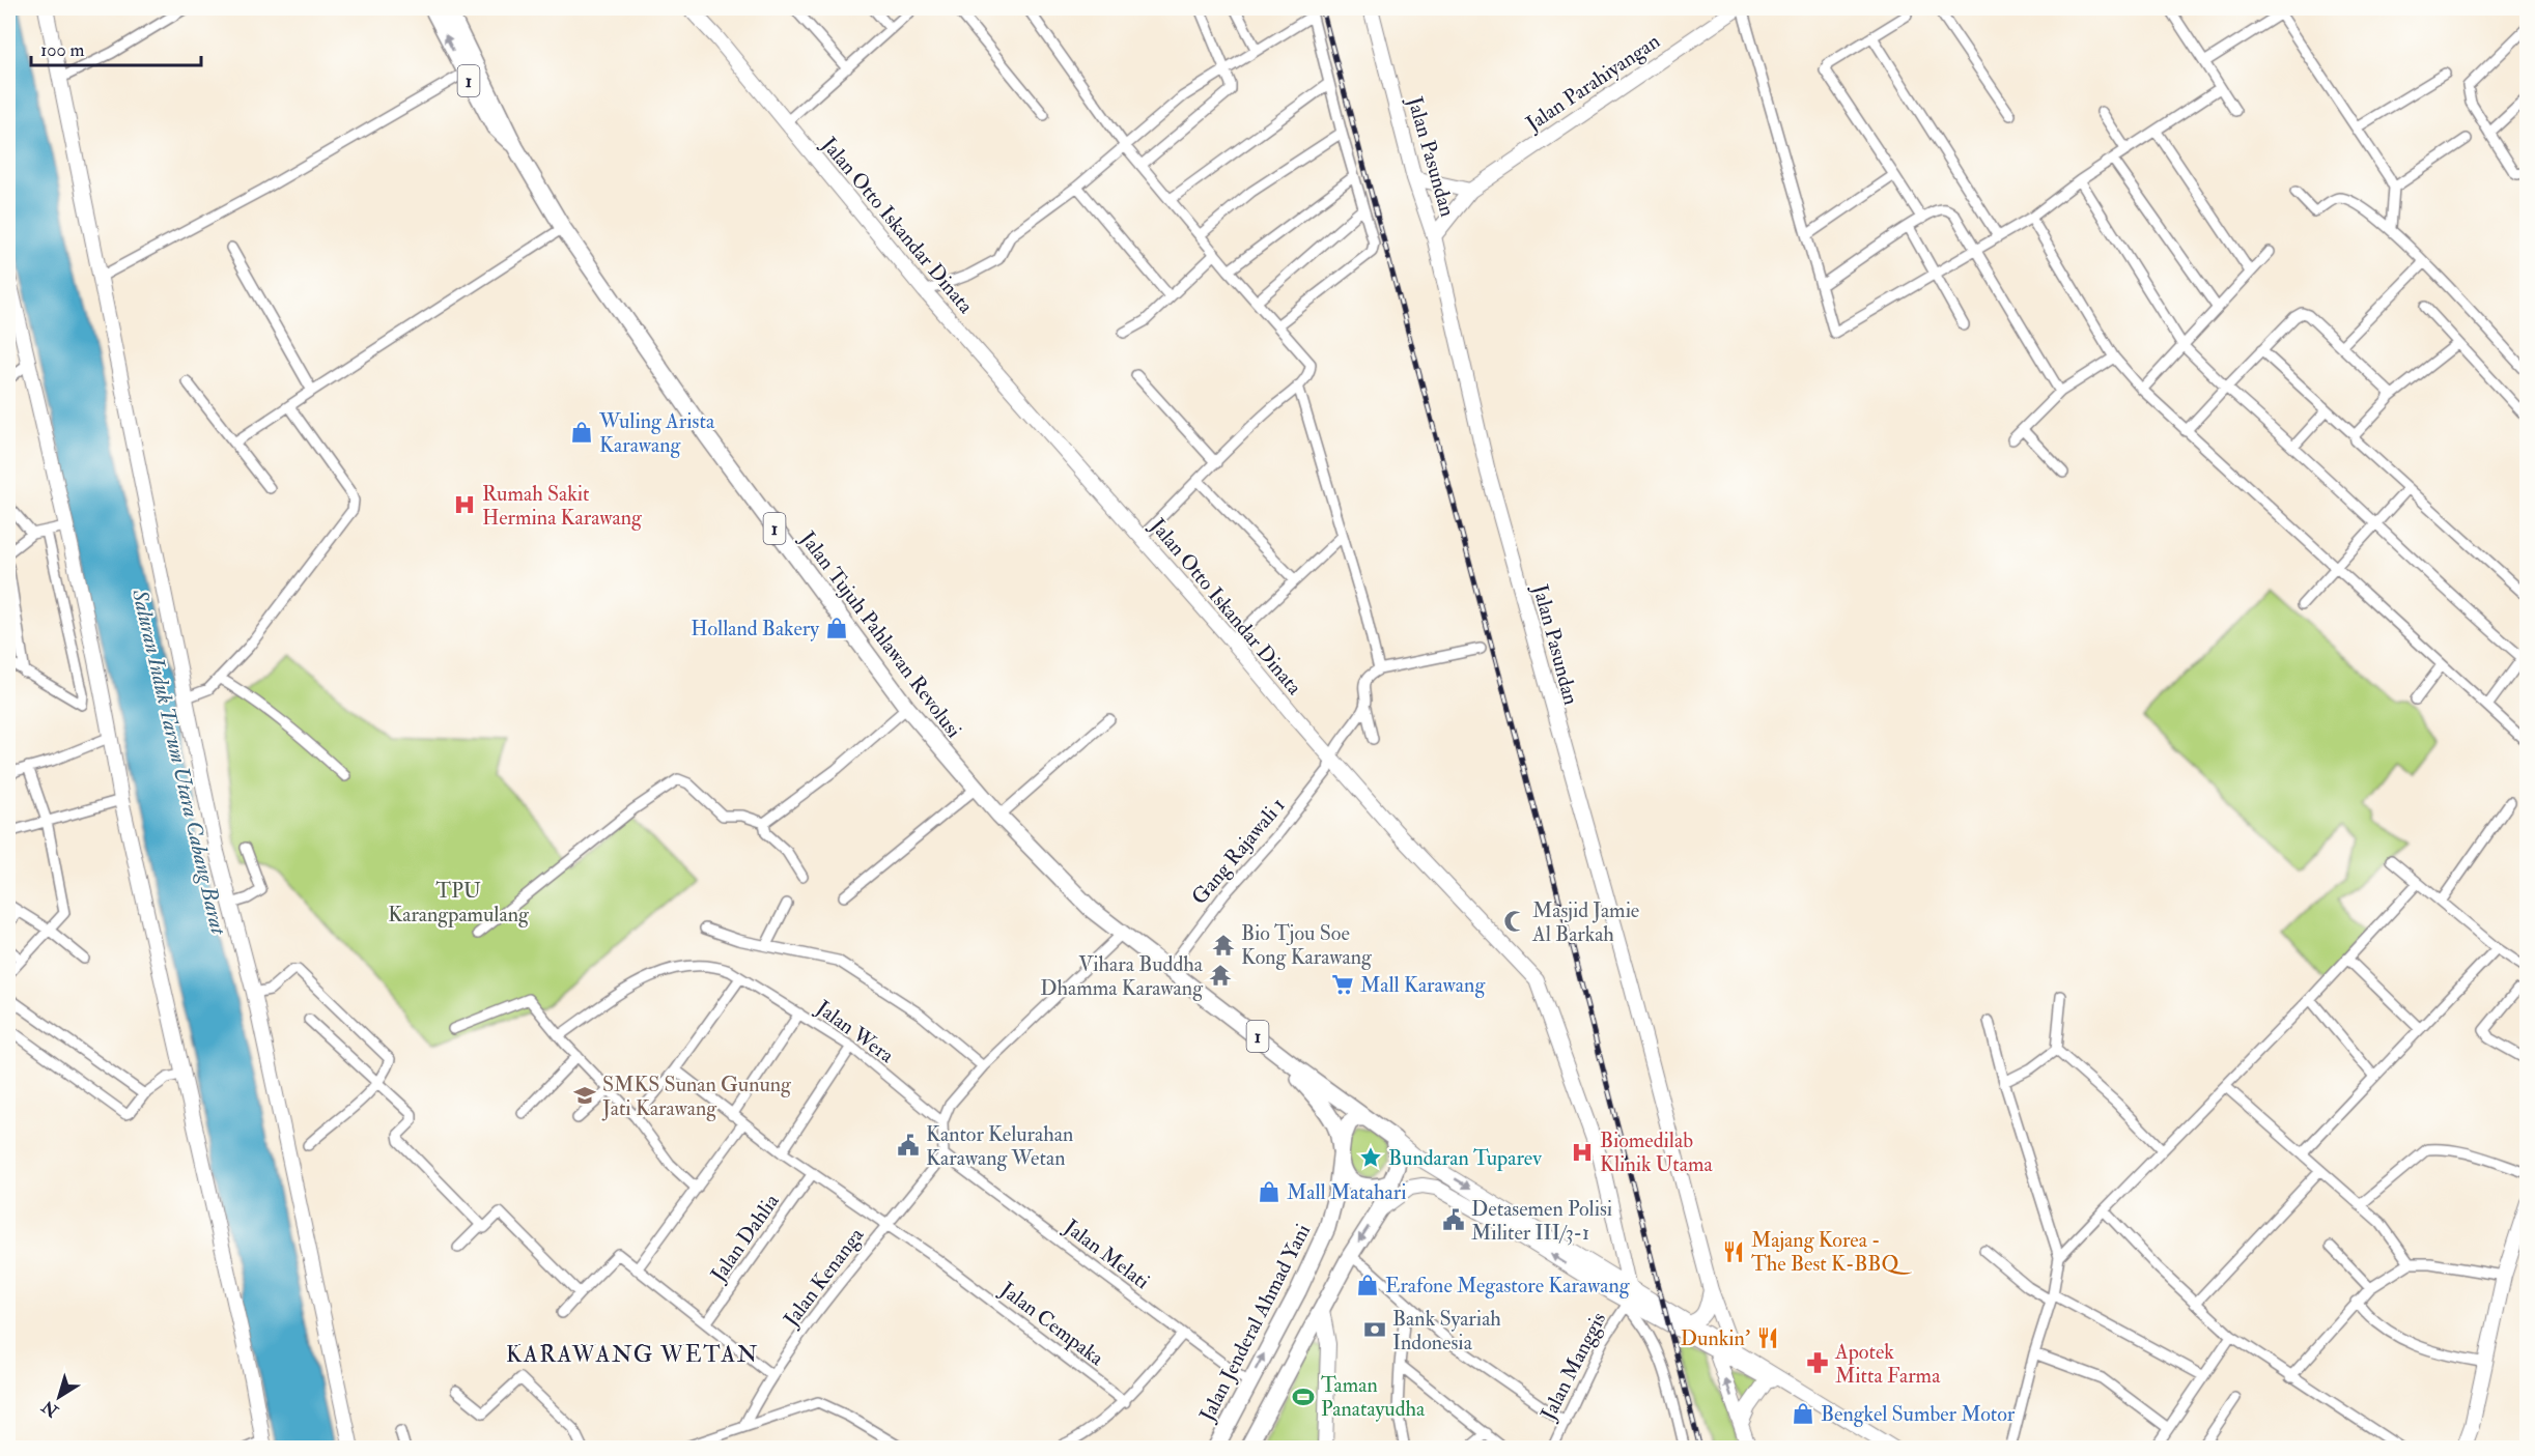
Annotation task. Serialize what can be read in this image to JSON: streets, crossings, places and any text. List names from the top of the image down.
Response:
{
  "streets": {
    "main road": ["1", "Jalan Tujuh Pahlawan Revolusi", "Jalan Jenderal Ahmad Yani"],
    "street": [
      "Jalan Parahiyangan",
      "Jalan Pasundan",
      "Jalan Otto Iskandar Dinata",
      "Gang Rajawali 1",
      "Jalan Wera",
      "Jalan Dahlia",
      "Jalan Melati",
      "Jalan Kenanga",
      "Jalan Cempaka",
      "Jalan Manggis"
    ]
  },
  "crossings": [
    ["Jalan Parahiyangan", "Jalan Pasundan"],
    ["Jalan Pasundan", "Jalan Tujuh Pahlawan Revolusi"],
    ["Jalan Otto Iskandar Dinata", "Jalan Tujuh Pahlawan Revolusi"],
    ["Jalan Otto Iskandar Dinata", "Gang Rajawali 1"],
    ["Jalan Tujuh Pahlawan Revolusi", "Gang Rajawali 1"],
    ["Jalan Tujuh Pahlawan Revolusi", "Jalan Jenderal Ahmad Yani"],
    ["Jalan Tujuh Pahlawan Revolusi", "Jalan Manggis"],
    ["Jalan Dahlia", "Jalan Cempaka"],
    ["Jalan Melati", "Jalan Kenanga"],
    ["Jalan Melati", "Jalan Jenderal Ahmad Yani"],
    ["Jalan Kenanga", "Jalan Cempaka"]
  ],
  "districts": ["KARAWANG WETAN"],
  "water": ["Saluran Induk Tarum Utara Cabang Barat"],
  "parks": ["TPU Karangpamulang"],
  "places": {
    "shop": [
      "Wuling Arista Karawang",
      "Holland Bakery",
      "Mall Matahari",
      "Erafone Megastore Karawang",
      "Bengkel Sumber Motor"
    ],
    "hospital": ["Rumah Sakit Hermina Karawang", "Biomedilab Klinik Utama"],
    "mosque": ["Masjid Jamie Al Barkah"],
    "temple": ["Bio Tjou Soe Kong Karawang", "Vihara Buddha Dhamma Karawang"],
    "supermarket": ["Mall Karawang"],
    "school or university": ["SMKS Sunan Gunung Jati Karawang"],
    "public building": ["Kantor Kelurahan Karawang Wetan", "Detasemen Polisi Militer III/3-1"],
    "place": ["Bundaran Tuparev"],
    "restaurant": ["Majang Korea - The Best K-BBQ", "Dunkin'"],
    "bank": ["Bank Syariah Indonesia"],
    "pharmacy": ["Apotek Mitta Farma"],
    "sports": ["Taman Panatayudha"]
  },
  "scale_bar": "100 m",
  "north": "bottom left"
}
